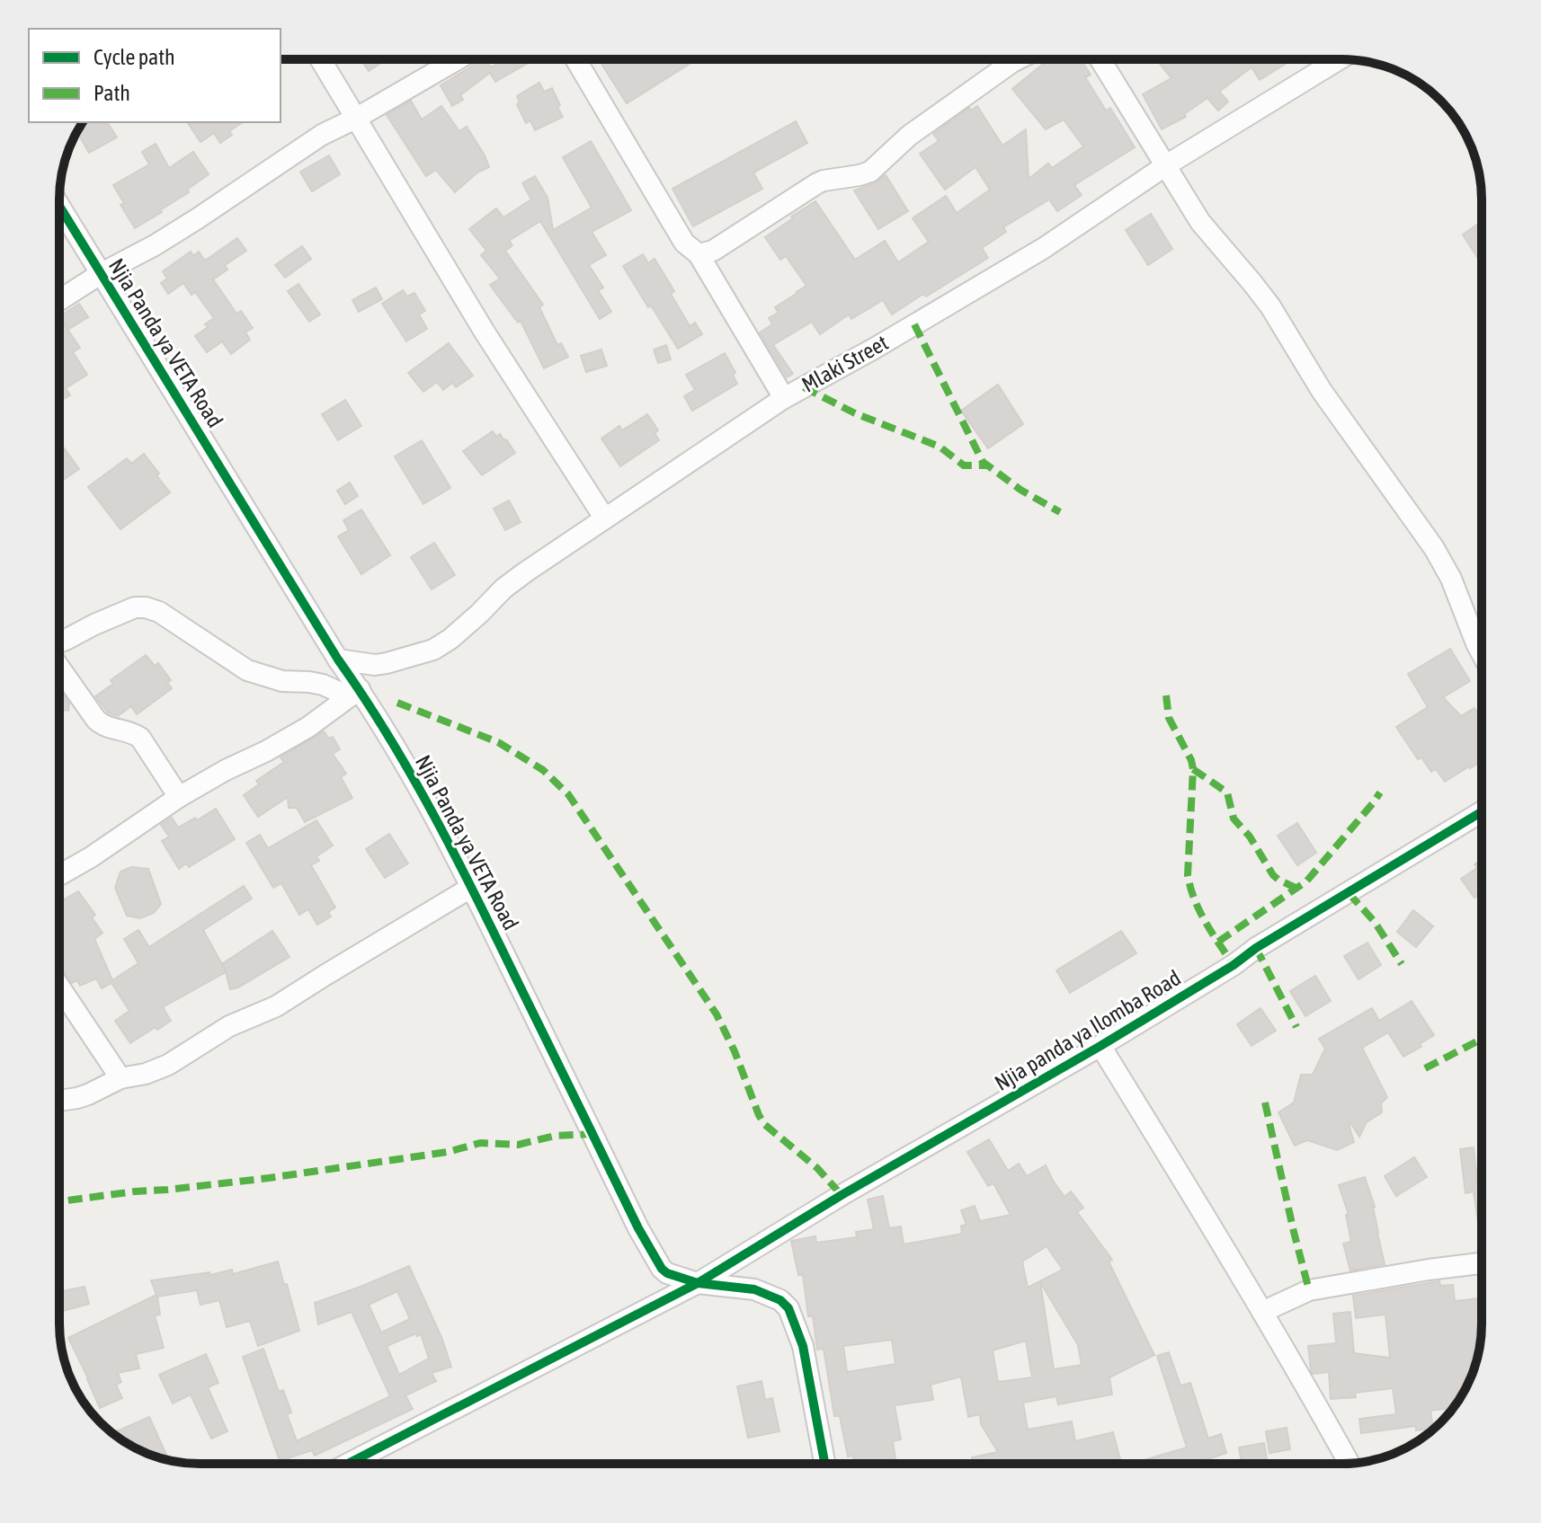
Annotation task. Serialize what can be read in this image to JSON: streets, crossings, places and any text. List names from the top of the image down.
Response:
{
  "streets": {
    "street": ["Njia Panda ya VETA Road", "Mlaki Street", "Njia panda ya Ilomba Road"]
  },
  "crossings": [
    ["Njia Panda ya VETA Road", "Mlaki Street"],
    ["Njia Panda ya VETA Road", "Njia panda ya Ilomba Road"]
  ],
  "legend": ["Cycle path", "Path"]
}
